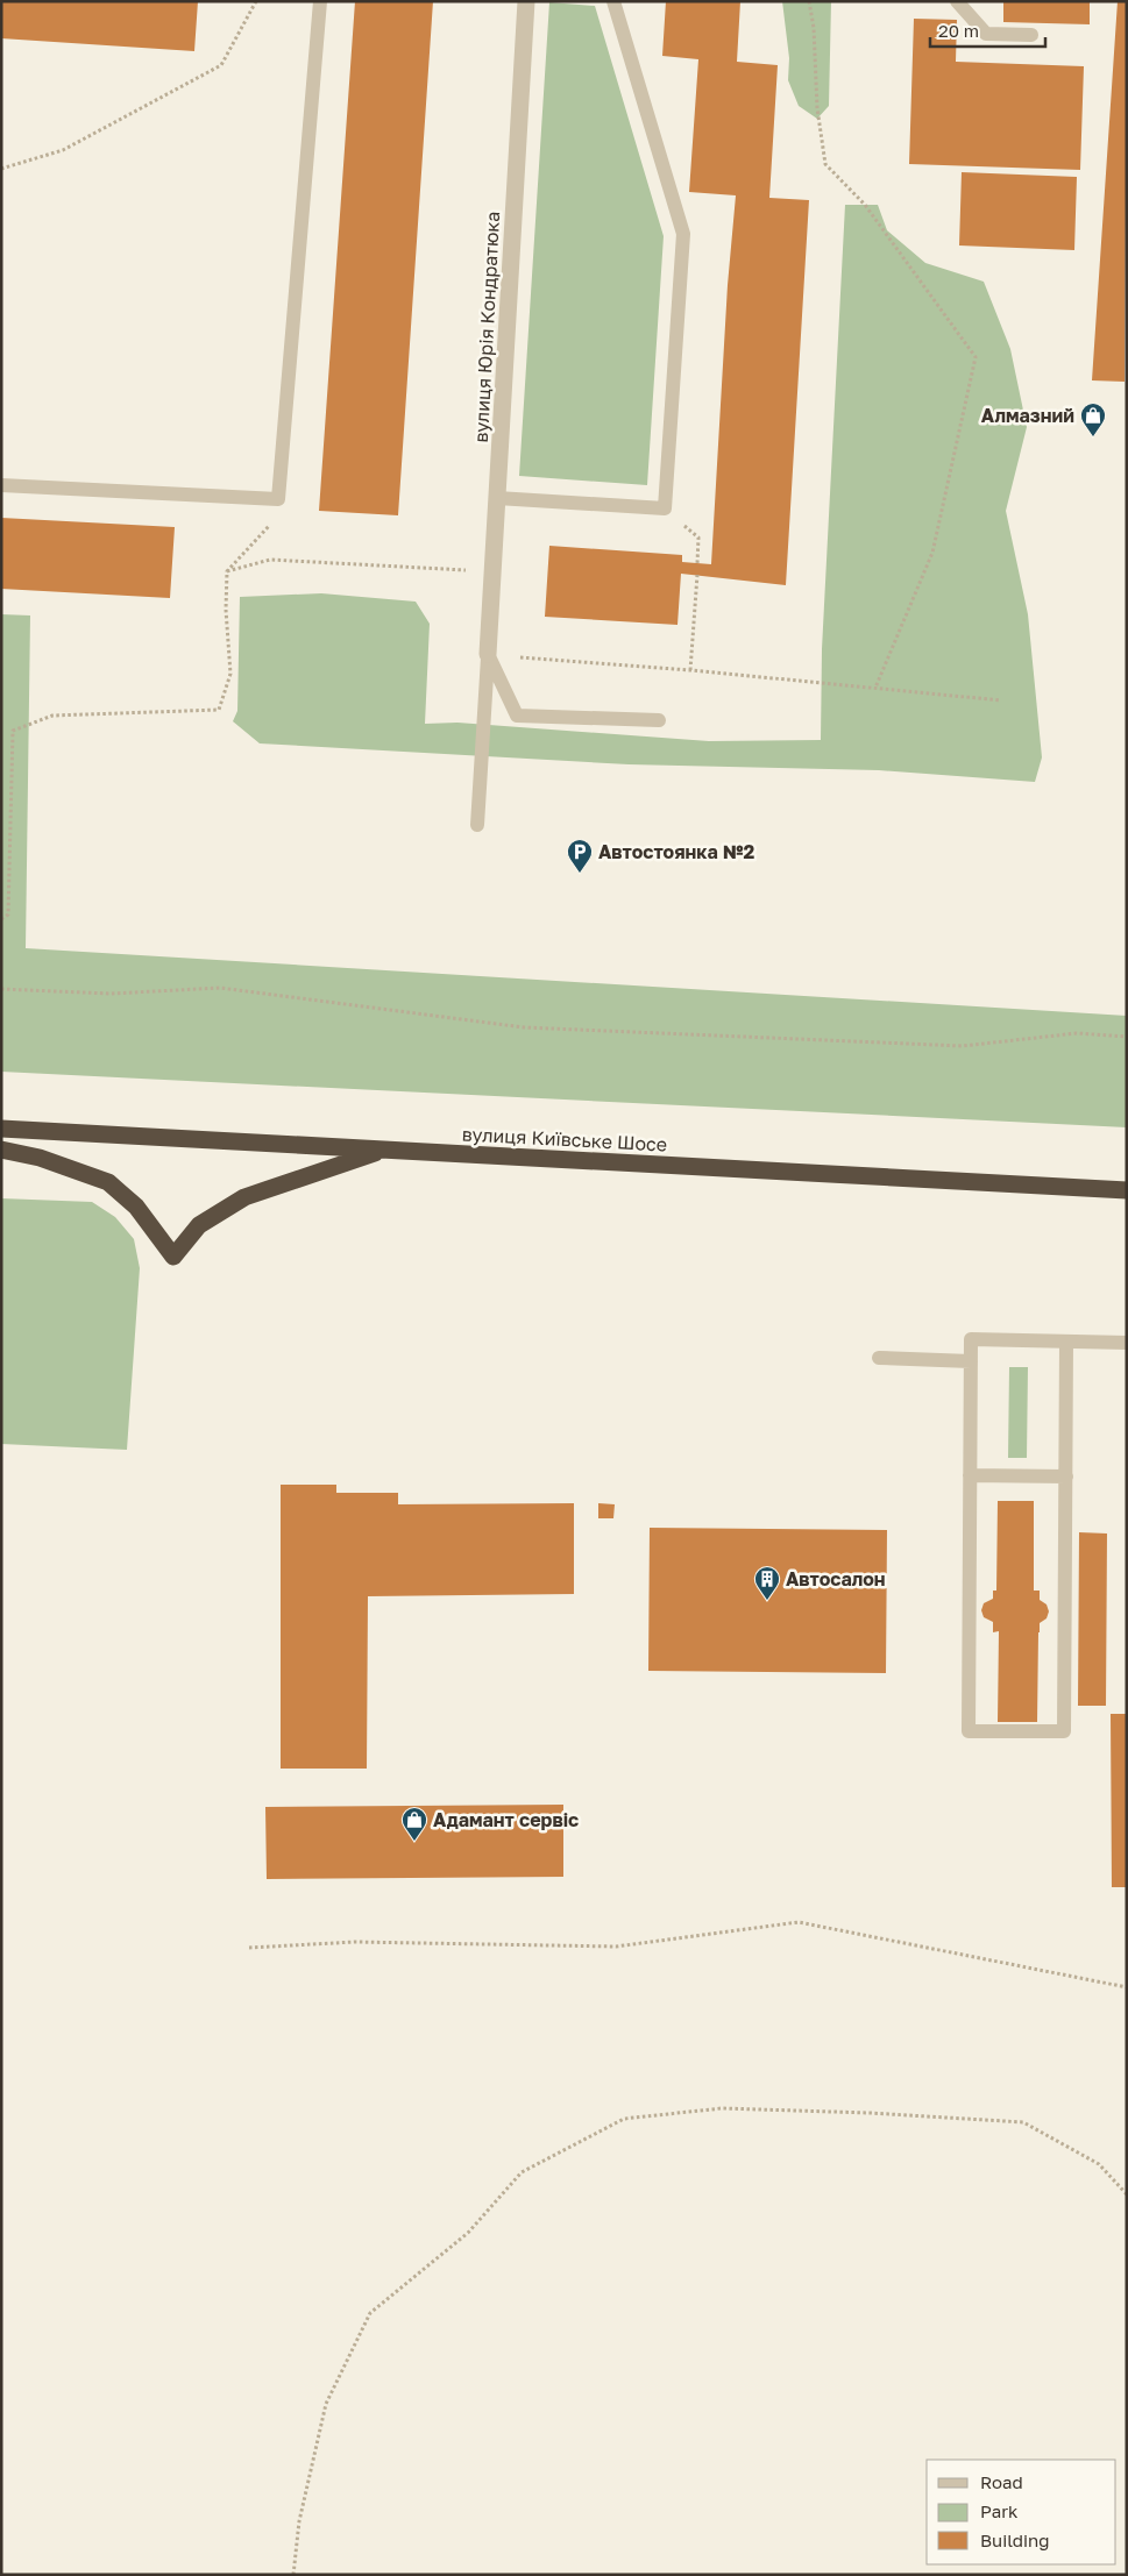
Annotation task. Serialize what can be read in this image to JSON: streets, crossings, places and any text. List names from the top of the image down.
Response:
{
  "streets": {
    "highway": ["вулиця Київське Шосе"],
    "street": ["вулиця Юрія Кондратюка"]
  },
  "places": {
    "shop": ["Алмазний", "Адамант сервіс"],
    "parking": ["Автостоянка №2"],
    "building": ["Автосалон"]
  },
  "legend": ["Road", "Park", "Building"],
  "scale_bar": "20 m"
}
